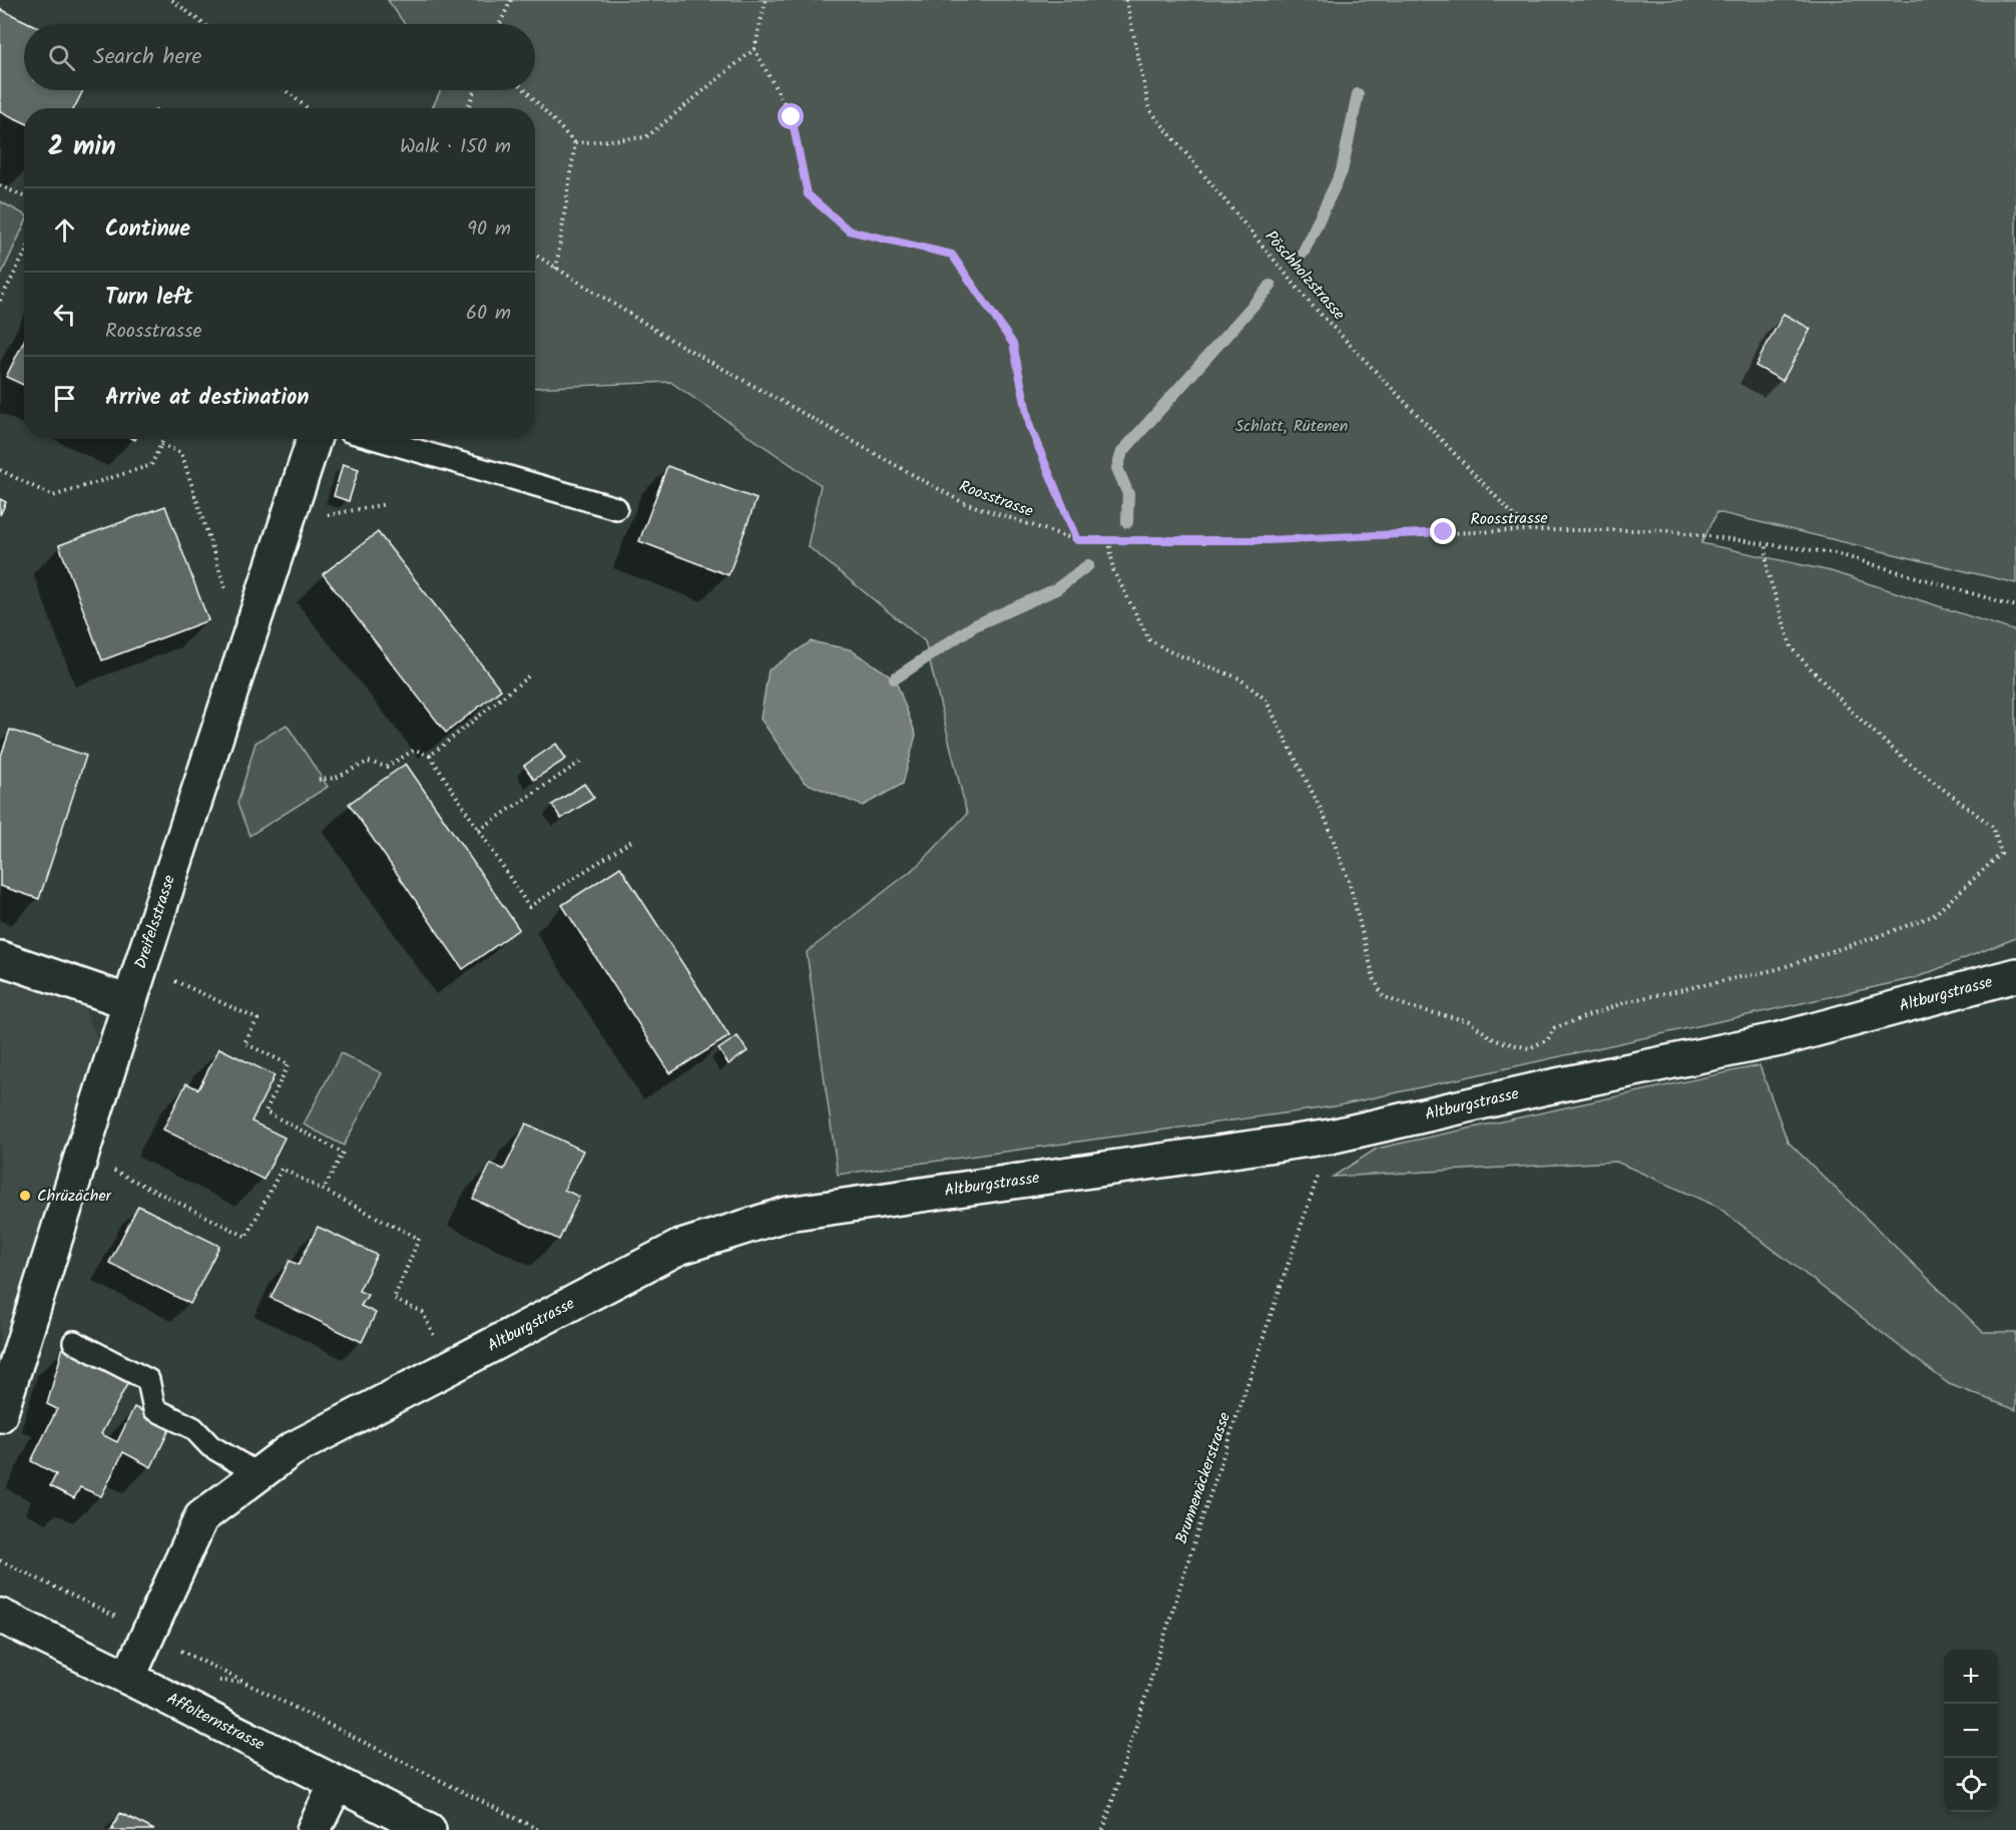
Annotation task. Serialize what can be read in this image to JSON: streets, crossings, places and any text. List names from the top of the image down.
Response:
{
  "streets": {
    "street": ["Dreifelsstrasse", "Altburgstrasse", "Affolternstrasse"],
    "path": ["Pöschholzstrasse", "Roosstrasse", "Brunnenäckerstrasse"]
  },
  "crossings": [
    ["Pöschholzstrasse", "Roosstrasse"],
    ["Altburgstrasse", "Brunnenäckerstrasse"],
    ["Altburgstrasse", "Affolternstrasse"]
  ],
  "parks": ["Schlatt, Rütenen"],
  "places": ["Chrüzächer"],
  "page": {
    "search": "Search here",
    "heading": ["2 min", "Walk · 150 m"],
    "list": [
      ["Continue", "90 m"],
      ["Turn left", "Roosstrasse", "60 m"],
      "Arrive at destination"
    ],
    "map_buttons": ["+", "−"]
  }
}
